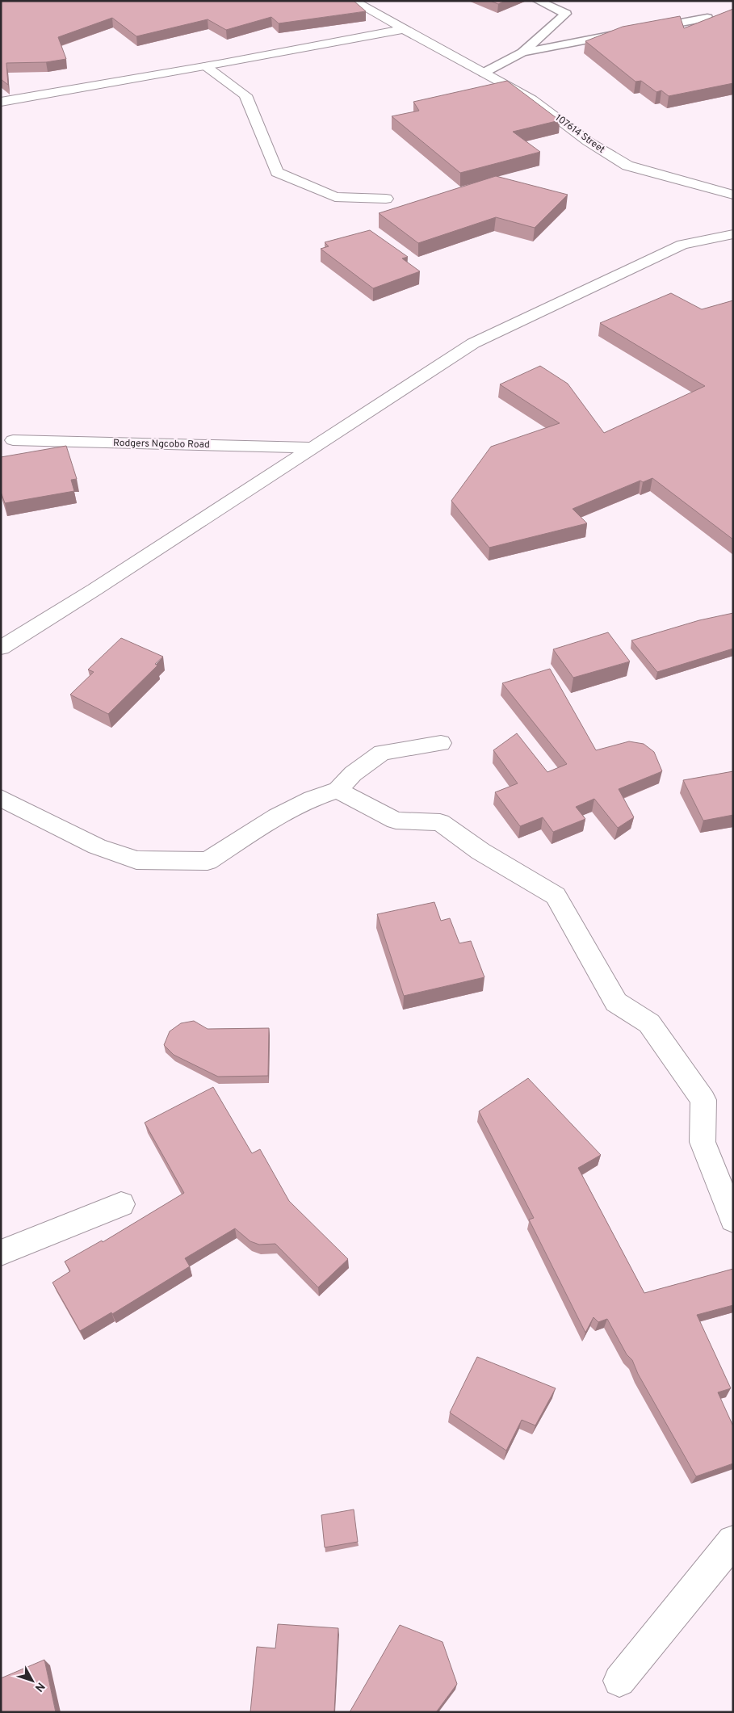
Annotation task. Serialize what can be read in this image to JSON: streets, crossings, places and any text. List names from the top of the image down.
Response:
{
  "streets": {
    "street": ["107614 Street", "Rodgers Ngcobo Road"]
  },
  "north": "bottom right"
}
